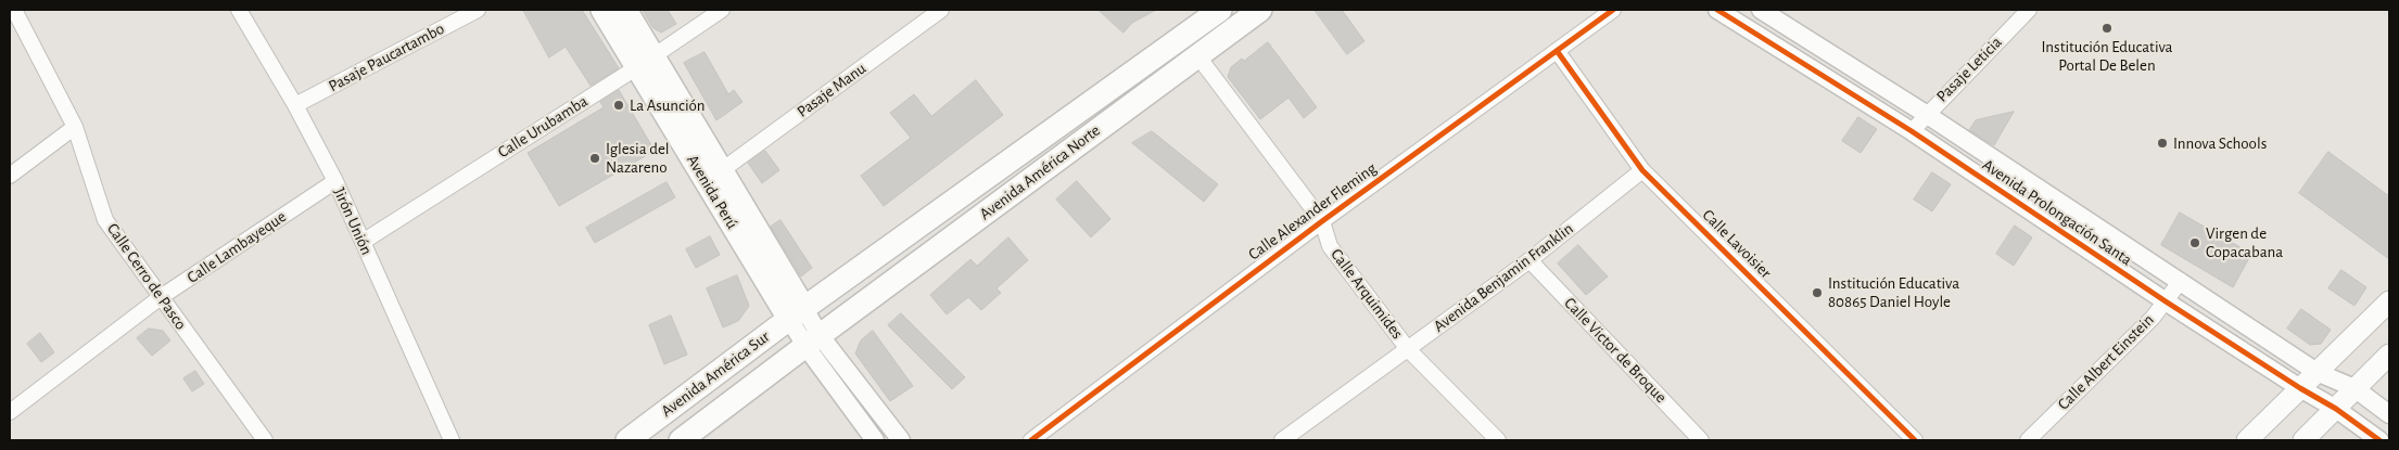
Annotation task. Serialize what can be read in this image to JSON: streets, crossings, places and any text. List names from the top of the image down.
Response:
{
  "streets": {
    "main road": ["Avenida América Norte", "Avenida Perú", "Avenida América Sur"],
    "street": [
      "Pasaje Paucartambo",
      "Pasaje Leticia",
      "Pasaje Manu",
      "Calle Urubamba",
      "Calle Alexander Fleming",
      "Avenida Prolongación Santa",
      "Jirón Unión",
      "Calle Lavoisier",
      "Calle Lambayeque",
      "Calle Cerro de Pasco",
      "Avenida Benjamin Franklin",
      "Calle Arquimides",
      "Calle Victor de Broque",
      "Calle Albert Einstein"
    ]
  },
  "crossings": [
    ["Pasaje Paucartambo", "Jirón Unión"],
    ["Pasaje Leticia", "Avenida Prolongación Santa"],
    ["Pasaje Manu", "Avenida Perú"],
    ["Calle Urubamba", "Avenida Perú"],
    ["Calle Urubamba", "Jirón Unión"],
    ["Avenida América Norte", "Avenida Perú"],
    ["Avenida América Norte", "Calle Arquimides"],
    ["Avenida América Norte", "Avenida América Sur"],
    ["Avenida Perú", "Avenida América Sur"],
    ["Calle Alexander Fleming", "Calle Lavoisier"],
    ["Calle Alexander Fleming", "Calle Arquimides"],
    ["Avenida Prolongación Santa", "Calle Albert Einstein"],
    ["Jirón Unión", "Calle Lambayeque"],
    ["Calle Lavoisier", "Avenida Benjamin Franklin"],
    ["Calle Lambayeque", "Calle Cerro de Pasco"],
    ["Avenida Benjamin Franklin", "Calle Arquimides"],
    ["Avenida Benjamin Franklin", "Calle Victor de Broque"]
  ],
  "places": [
    "Institución Educativa Portal De Belen",
    "La Asunción",
    "Innova Schools",
    "Iglesia del Nazareno",
    "Virgen de Copacabana",
    "Institución Educativa 80865 Daniel Hoyle"
  ]
}
